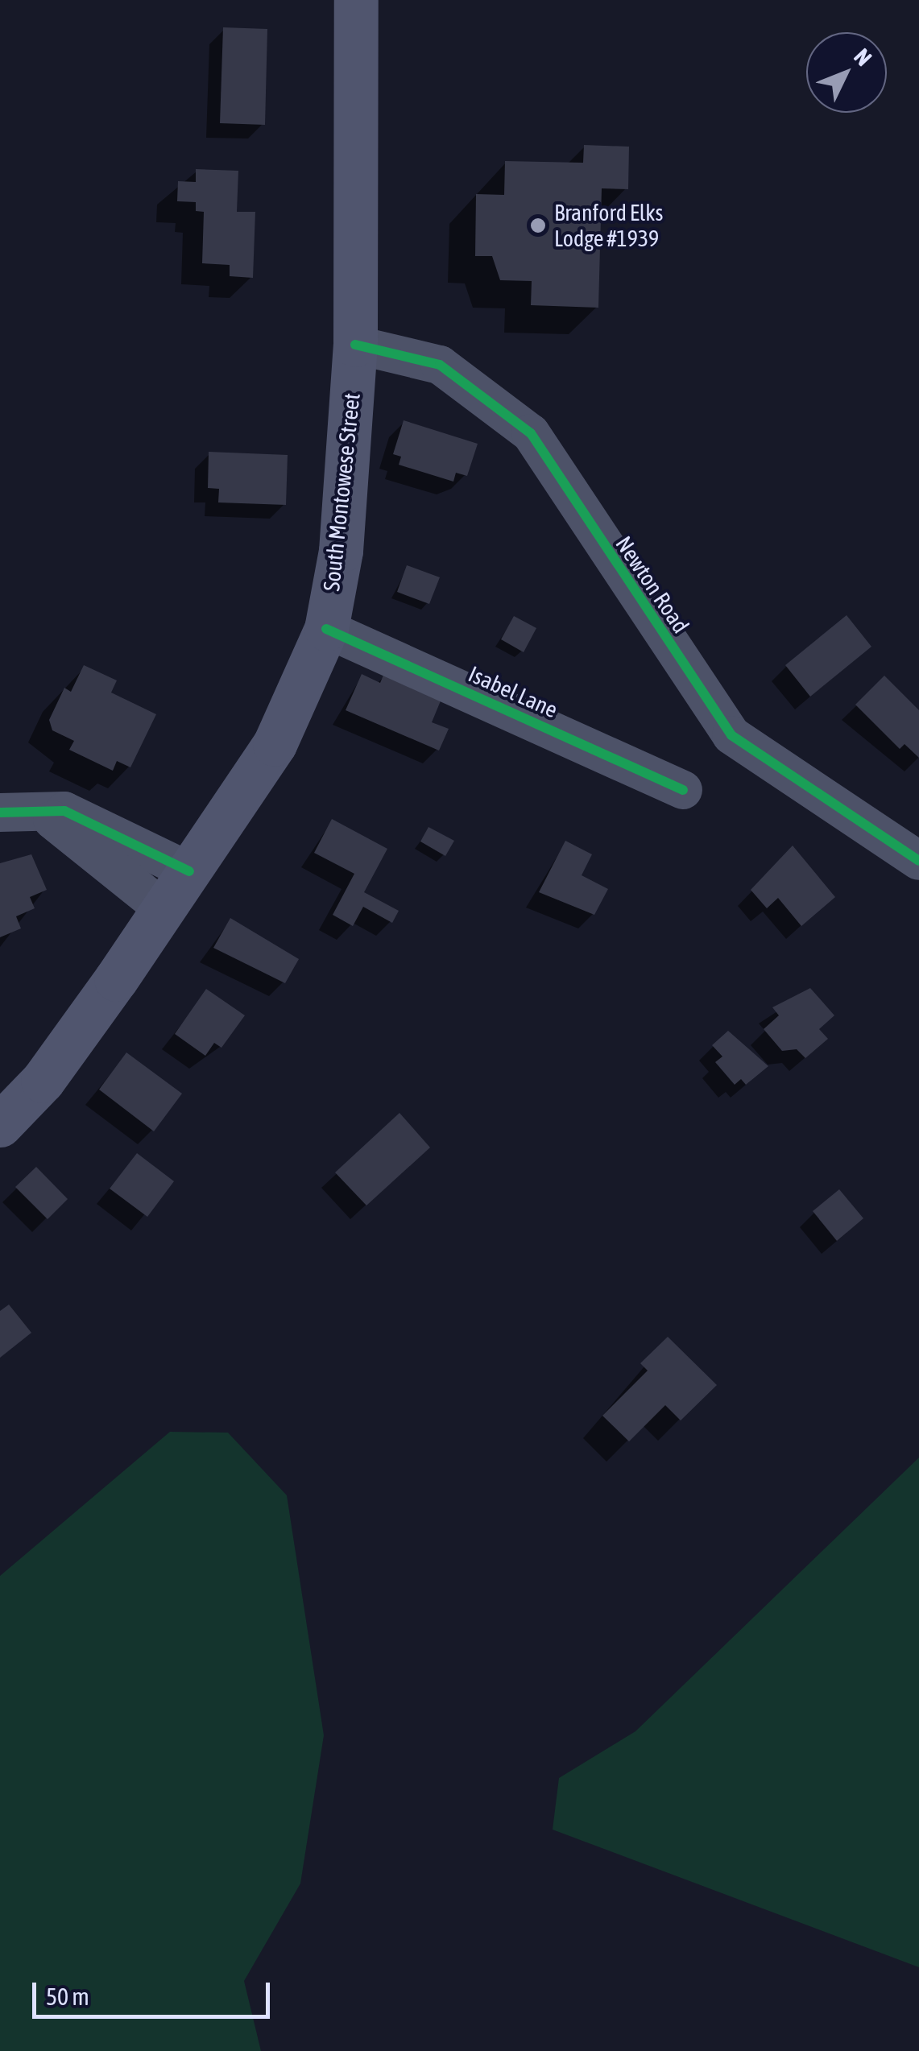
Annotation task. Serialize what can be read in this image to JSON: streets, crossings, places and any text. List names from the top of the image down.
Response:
{
  "streets": {
    "main road": ["South Montowese Street"],
    "street": ["Newton Road", "Isabel Lane"]
  },
  "crossings": [
    ["South Montowese Street", "Newton Road"],
    ["South Montowese Street", "Isabel Lane"]
  ],
  "places": ["Branford Elks Lodge #1939"],
  "scale_bar": "50 m",
  "north": "top right"
}
